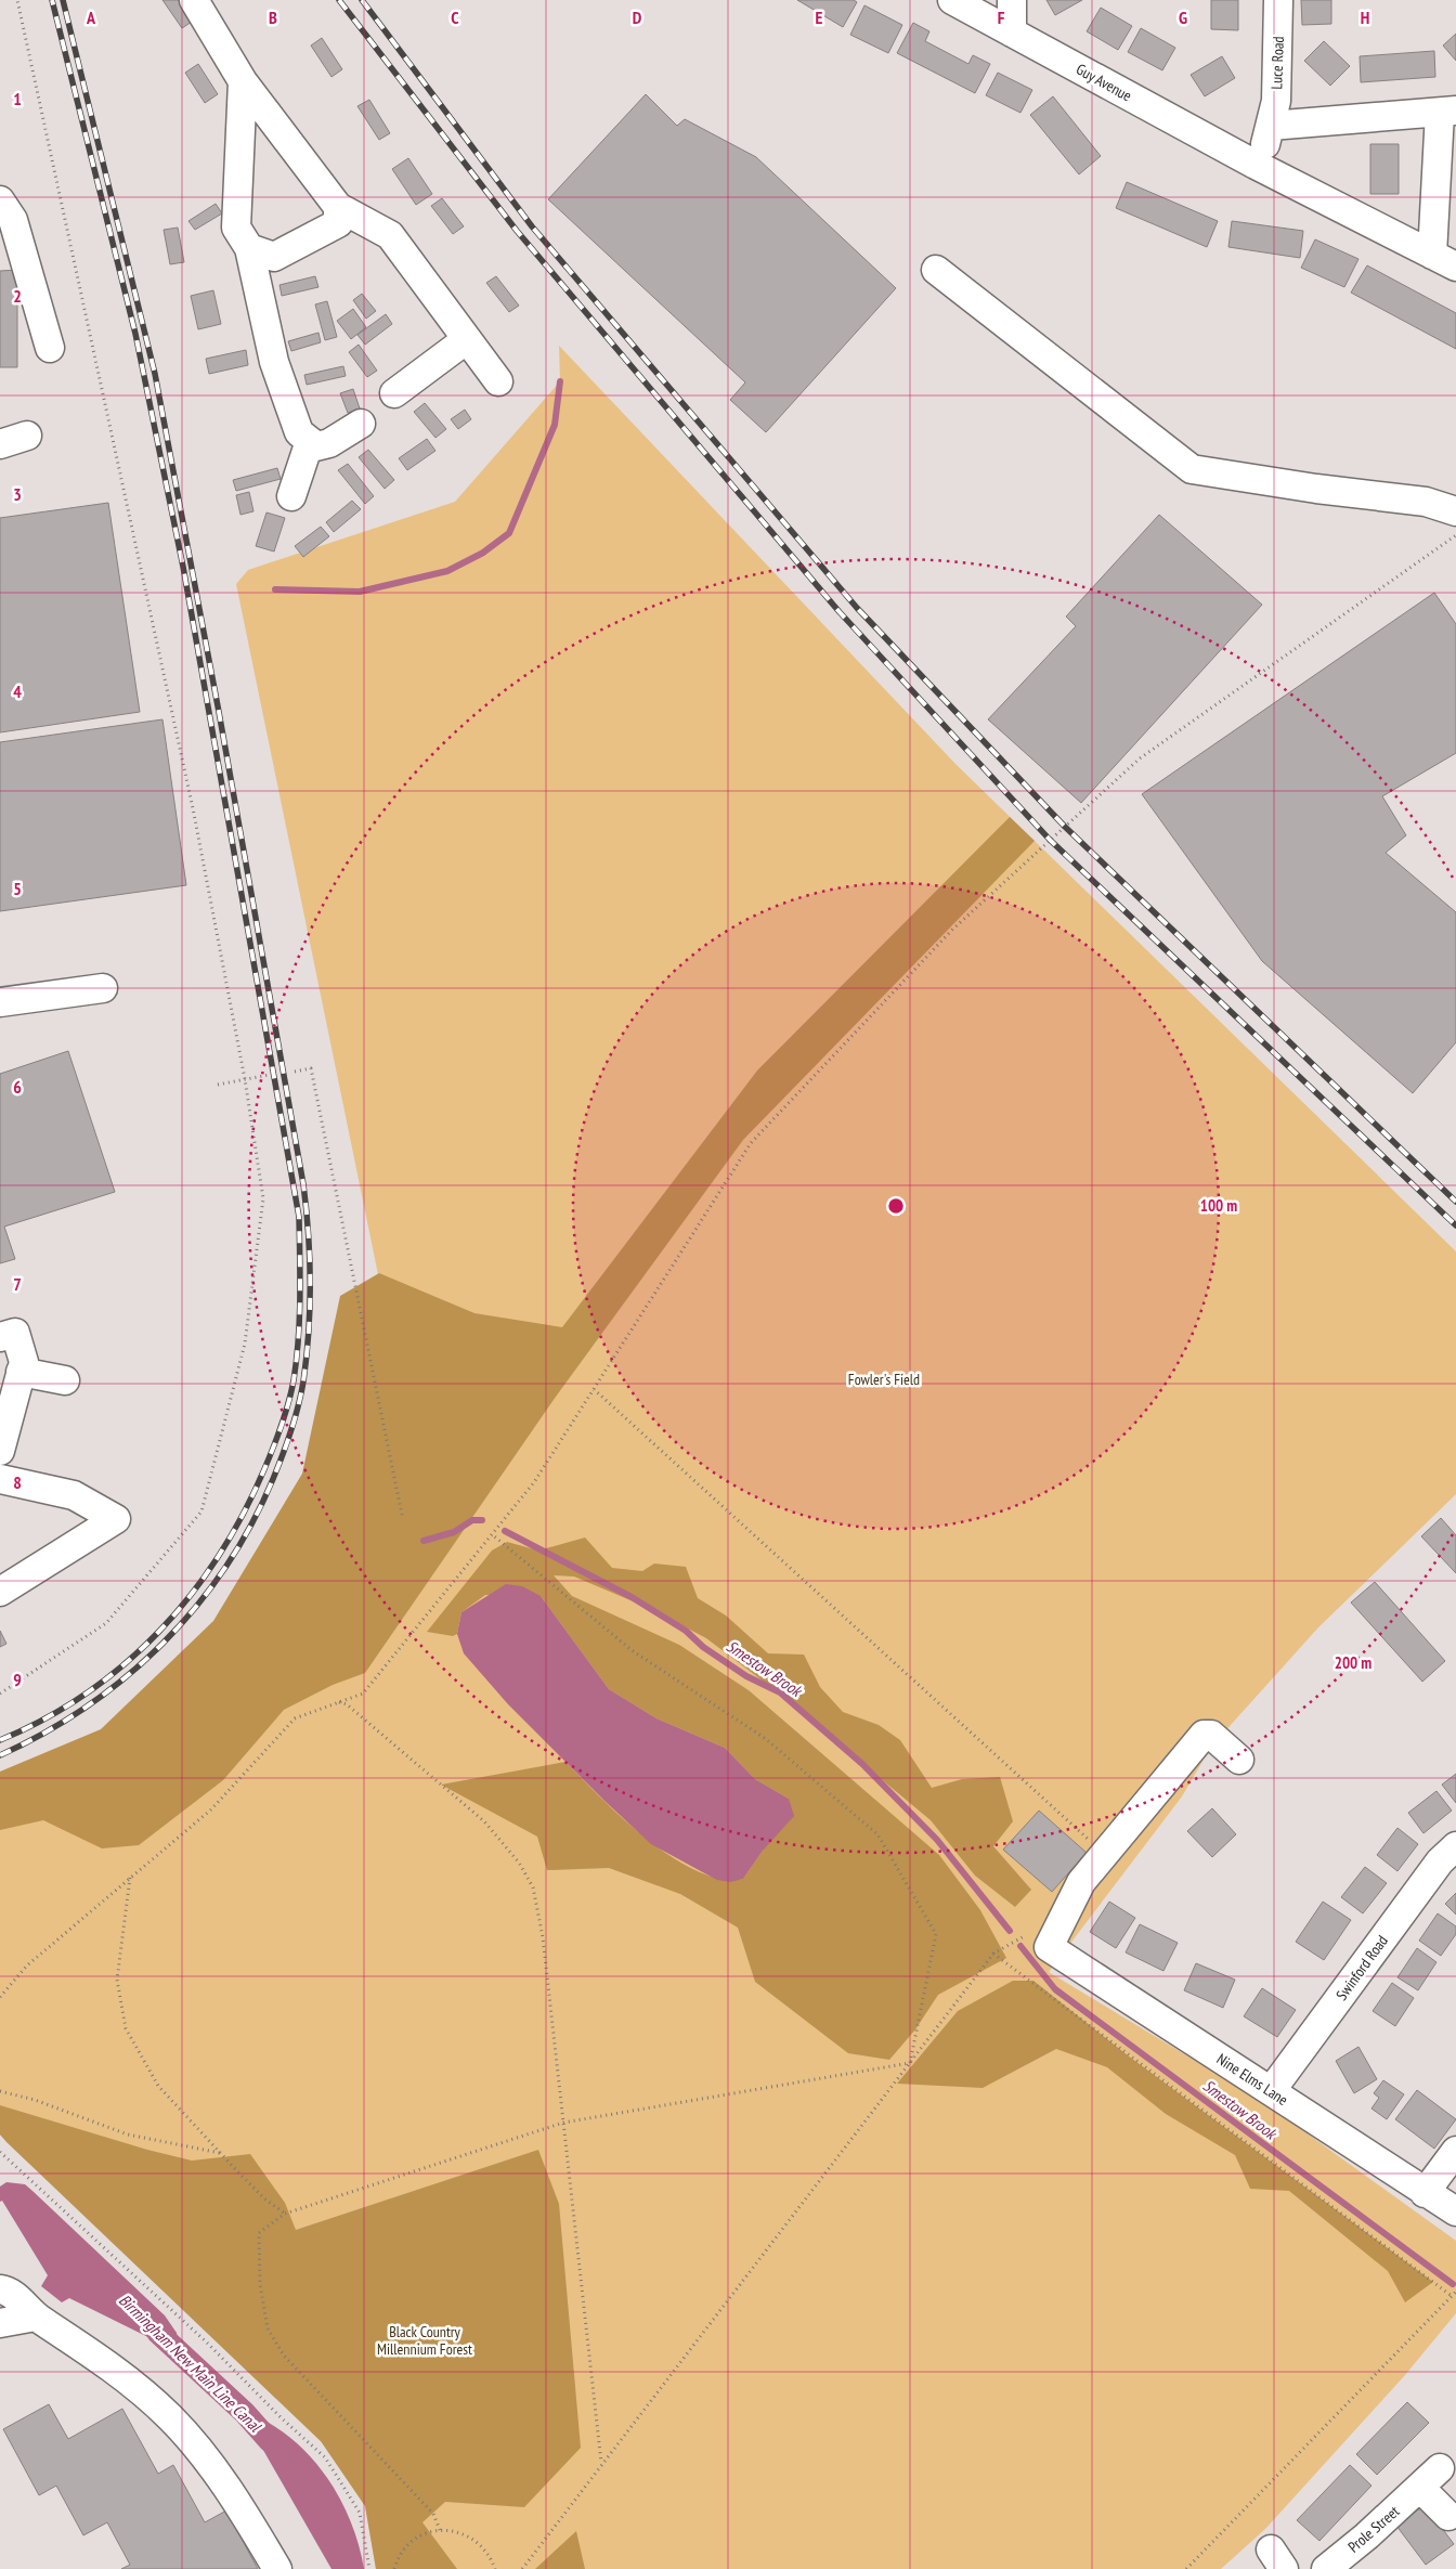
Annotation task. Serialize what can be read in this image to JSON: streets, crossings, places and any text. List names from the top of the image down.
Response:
{
  "streets": {
    "street": [
      "Luce Road",
      "Guy Avenue",
      "Swinford Road",
      "Nine Elms Lane",
      "Prole Street"
    ]
  },
  "crossings": [
    ["Swinford Road", "Nine Elms Lane"]
  ],
  "water": ["Smestow Brook", "Birmingham New Main Line Canal"],
  "parks": ["Fowler's Field", "Black Country Millennium Forest"],
  "grid": {
    "columns": [
      "A",
      "B",
      "C",
      "D",
      "E",
      "F",
      "G",
      "H"
    ],
    "rows": [
      "1",
      "2",
      "3",
      "4",
      "5",
      "6",
      "7",
      "8",
      "9"
    ]
  },
  "rings": ["100 m", "200 m"]
}
